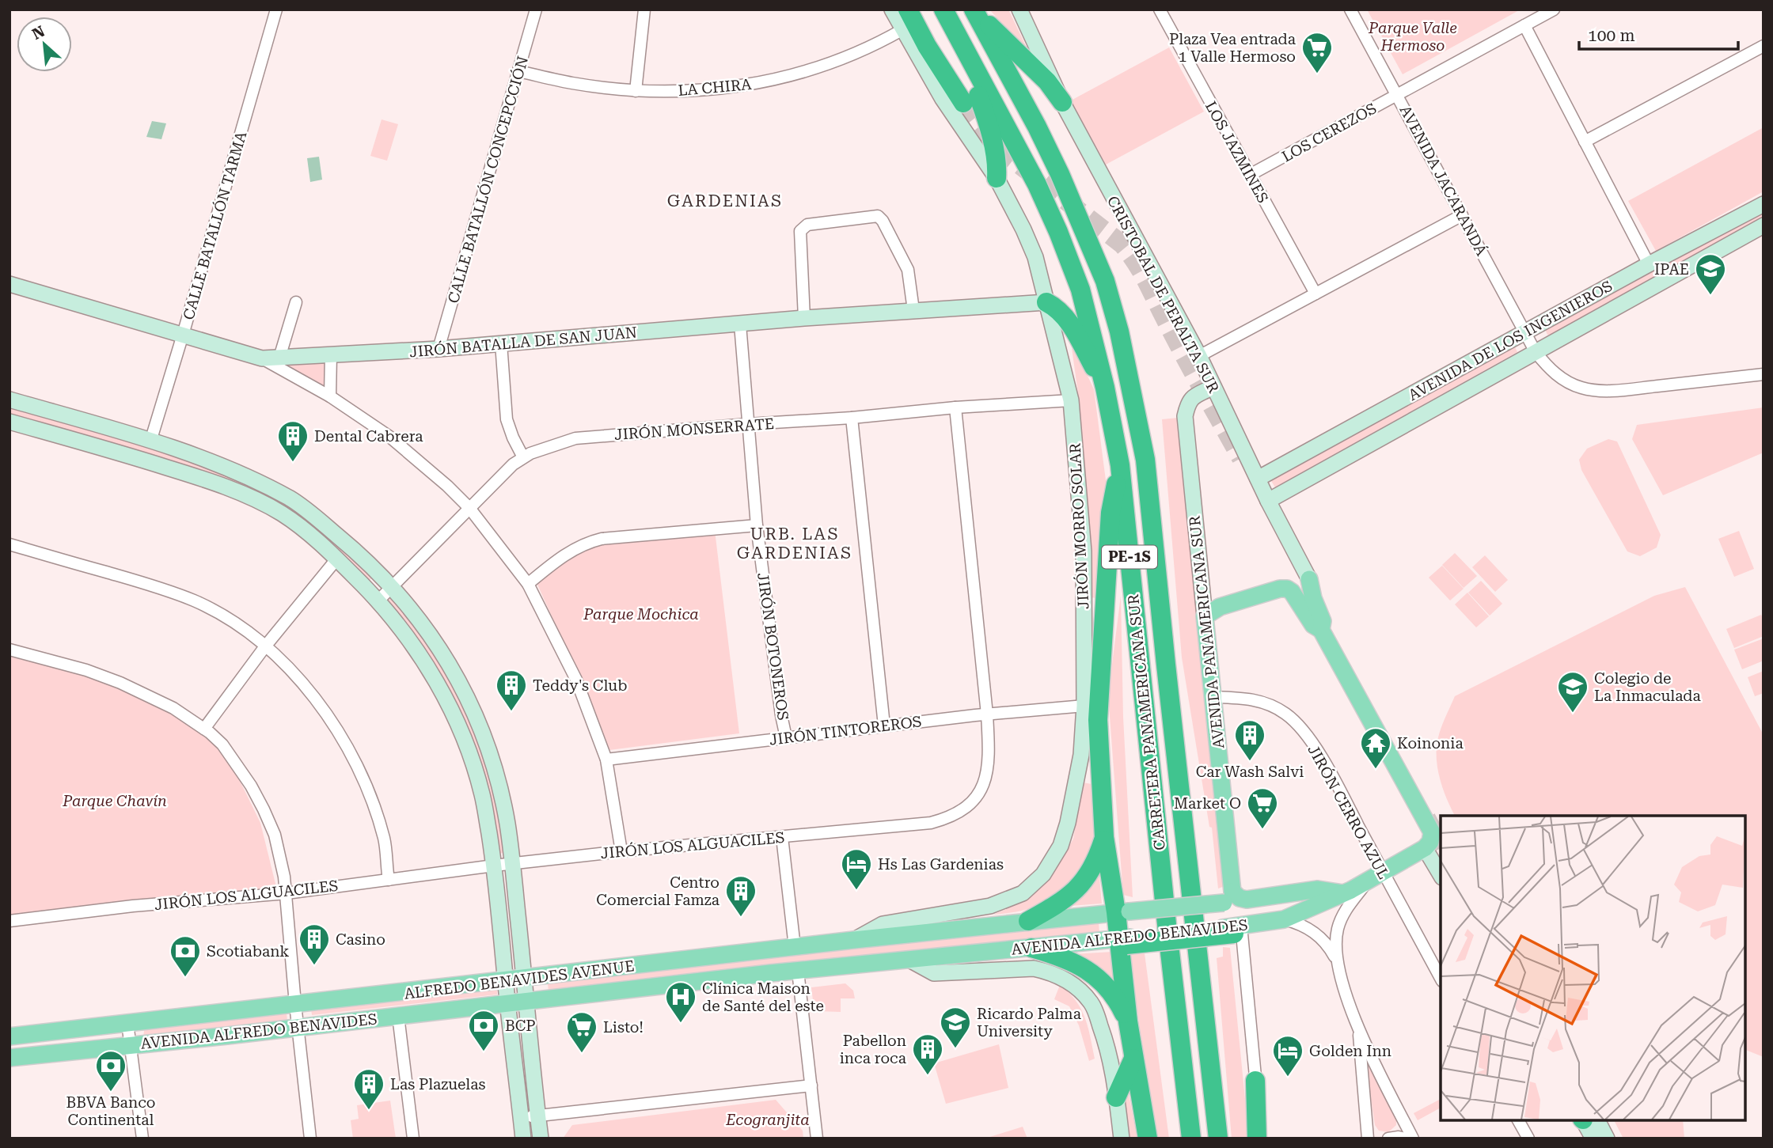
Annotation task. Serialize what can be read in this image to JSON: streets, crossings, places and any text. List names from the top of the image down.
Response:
{
  "streets": {
    "highway": ["PE-1S", "CARRETERA PANAMERICANA SUR"],
    "main road": ["AVENIDA PANAMERICANA SUR", "AVENIDA ALFREDO BENAVIDES", "ALFREDO BENAVIDES AVENUE"],
    "street": [
      "LA CHIRA",
      "LOS CEREZOS",
      "LOS JAZMINES",
      "CALLE BATALLÓN CONCEPCCIÓN",
      "AVENIDA JACARANDÁ",
      "CALLE BATALLÓN TARMA",
      "CRISTOBAL DE PERALTA SUR",
      "AVENIDA DE LOS INGENIEROS",
      "JIRÓN BATALLA DE SAN JUAN",
      "JIRÓN MONSERRATE",
      "JIRÓN MORRO SOLAR",
      "JIRÓN BOTONEROS",
      "JIRÓN TINTOREROS",
      "JIRÓN CERRO AZUL",
      "JIRÓN LOS ALGUACILES"
    ]
  },
  "crossings": [
    ["LA CHIRA", "CALLE BATALLÓN CONCEPCCIÓN"],
    ["LA CHIRA", "JIRÓN MORRO SOLAR"],
    ["LOS CEREZOS", "LOS JAZMINES"],
    ["LOS CEREZOS", "AVENIDA JACARANDÁ"],
    ["CALLE BATALLÓN CONCEPCCIÓN", "JIRÓN BATALLA DE SAN JUAN"],
    ["AVENIDA JACARANDÁ", "AVENIDA DE LOS INGENIEROS"],
    ["CALLE BATALLÓN TARMA", "JIRÓN BATALLA DE SAN JUAN"],
    ["CRISTOBAL DE PERALTA SUR", "AVENIDA DE LOS INGENIEROS"],
    ["CRISTOBAL DE PERALTA SUR", "AVENIDA PANAMERICANA SUR"],
    ["JIRÓN BATALLA DE SAN JUAN", "JIRÓN MORRO SOLAR"],
    ["JIRÓN BATALLA DE SAN JUAN", "JIRÓN BOTONEROS"],
    ["JIRÓN MONSERRATE", "JIRÓN MORRO SOLAR"],
    ["JIRÓN MONSERRATE", "JIRÓN BOTONEROS"],
    ["JIRÓN MONSERRATE", "JIRÓN LOS ALGUACILES"],
    ["JIRÓN MORRO SOLAR", "JIRÓN TINTOREROS"],
    ["JIRÓN MORRO SOLAR", "ALFREDO BENAVIDES AVENUE"],
    ["AVENIDA PANAMERICANA SUR", "JIRÓN CERRO AZUL"],
    ["AVENIDA PANAMERICANA SUR", "AVENIDA ALFREDO BENAVIDES"],
    ["JIRÓN BOTONEROS", "JIRÓN TINTOREROS"],
    ["JIRÓN TINTOREROS", "JIRÓN LOS ALGUACILES"],
    ["JIRÓN CERRO AZUL", "AVENIDA ALFREDO BENAVIDES"],
    ["AVENIDA ALFREDO BENAVIDES", "ALFREDO BENAVIDES AVENUE"]
  ],
  "districts": ["GARDENIAS", "URB. LAS GARDENIAS"],
  "parks": [
    "Parque Valle Hermoso",
    "Parque Mochica",
    "Parque Chavín",
    "Ecogranjita"
  ],
  "places": {
    "supermarket": ["Plaza Vea entrada 1 Valle Hermoso", "Market O", "Listo!"],
    "school or university": ["IPAE", "Colegio de La Inmaculada", "Ricardo Palma University"],
    "building": [
      "Dental Cabrera",
      "Teddy's Club",
      "Car Wash Salvi",
      "Centro Comercial Famza",
      "Casino",
      "Pabellon inca roca",
      "Las Plazuelas"
    ],
    "temple": ["Koinonia"],
    "hotel": ["Hs Las Gardenias", "Golden Inn"],
    "bank": ["Scotiabank", "BCP", "BBVA Banco Continental"],
    "hospital": ["Clínica Maison de Santé del este"]
  },
  "scale_bar": "100 m",
  "north": "top left"
}
